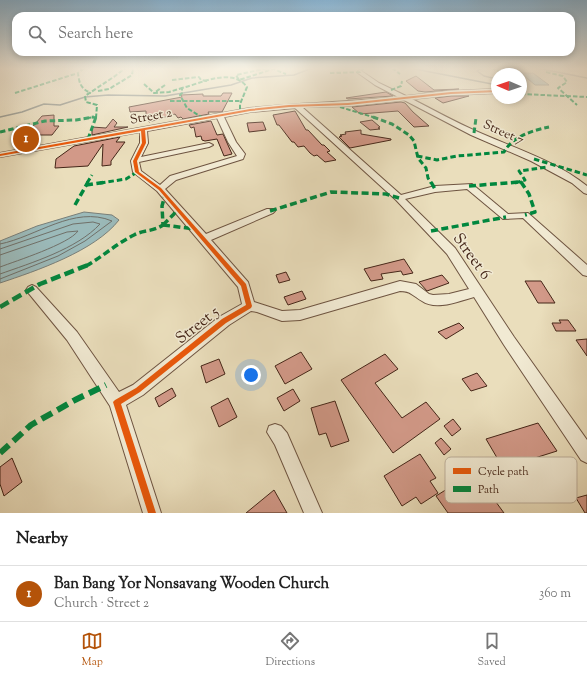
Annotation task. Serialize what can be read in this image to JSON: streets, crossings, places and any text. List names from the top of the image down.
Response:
{
  "streets": {
    "street": [
      "Street 2",
      "Street 7",
      "Street 6",
      "Street 5"
    ]
  },
  "crossings": [
    ["Street 2", "Street 7"],
    ["Street 2", "Street 6"]
  ],
  "legend": ["Cycle path", "Path"],
  "north": "left",
  "page": {
    "search": "Search here",
    "pins": "1",
    "heading": "Nearby",
    "list": [
      {
        "mark": "1",
        "name": "Ban Bang Yor Nonsavang Wooden Church",
        "note": "Church · Street 2",
        "value": "360 m"
      }
    ],
    "nav": ["Map", "Directions", "Saved"]
  }
}
